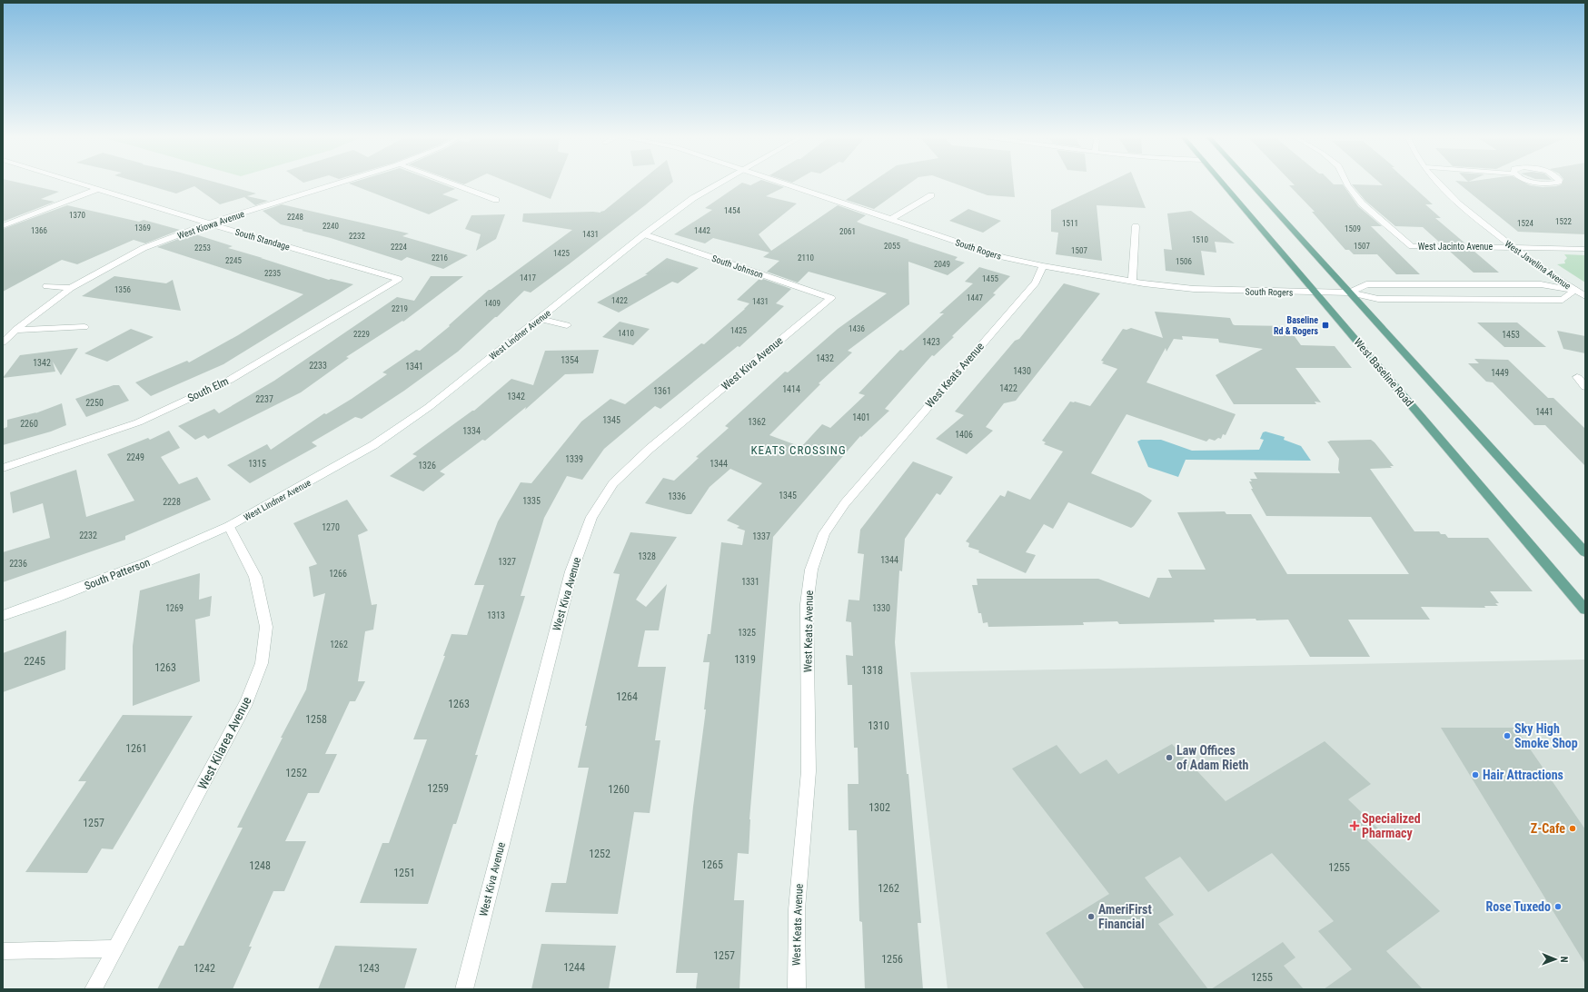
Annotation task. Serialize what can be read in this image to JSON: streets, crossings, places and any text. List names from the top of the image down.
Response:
{
  "streets": {
    "main road": ["West Baseline Road"],
    "street": [
      "West Kiowa Avenue",
      "South Standage",
      "West Jacinto Avenue",
      "South Rogers",
      "West Javelina Avenue",
      "South Johnson",
      "West Lindner Avenue",
      "West Kiva Avenue",
      "West Keats Avenue",
      "South Elm",
      "South Patterson",
      "West Kilarea Avenue"
    ]
  },
  "crossings": [
    ["West Kiowa Avenue", "South Standage"],
    ["South Standage", "South Elm"],
    ["West Jacinto Avenue", "West Javelina Avenue"],
    ["South Rogers", "West Javelina Avenue"],
    ["South Rogers", "West Baseline Road"],
    ["South Rogers", "West Keats Avenue"],
    ["South Johnson", "West Lindner Avenue"],
    ["South Johnson", "West Kiva Avenue"],
    ["West Lindner Avenue", "South Patterson"],
    ["West Lindner Avenue", "West Kilarea Avenue"],
    ["South Patterson", "West Kilarea Avenue"]
  ],
  "districts": ["KEATS CROSSING"],
  "places": {
    "transit": ["Baseline Rd & Rogers"],
    "other": [
      "Sky High Smoke Shop",
      "Law Offices of Adam Rieth",
      "Hair Attractions",
      "Z-Cafe",
      "Rose Tuxedo",
      "AmeriFirst Financial"
    ],
    "health": ["Specialized Pharmacy"]
  },
  "house_numbers": [
    "1454",
    "1370",
    "2248",
    "1522",
    "1511",
    "1524",
    "2240",
    "1369",
    "1509",
    "1366",
    "1442",
    "2061",
    "1431",
    "2232",
    "1510",
    "2055",
    "1507",
    "2224",
    "2253",
    "1507",
    "1425",
    "2216",
    "2110",
    "2245",
    "1506",
    "2049",
    "2235",
    "1417",
    "1455",
    "1356",
    "1447",
    "1422",
    "1431",
    "1409",
    "2219",
    "1436",
    "1425",
    "1410",
    "2229",
    "1453",
    "1423",
    "1432",
    "1354",
    "1342",
    "2233",
    "1341",
    "1430",
    "1449",
    "1422",
    "1414",
    "1361",
    "1342",
    "2237",
    "2250",
    "1441",
    "1401",
    "1345",
    "1362",
    "2260",
    "1334",
    "1406",
    "2249",
    "1339",
    "1315",
    "1344",
    "1326",
    "1345",
    "1336",
    "1335",
    "2228",
    "1270",
    "2232",
    "1337",
    "1328",
    "1344",
    "1327",
    "2236",
    "1266",
    "1331",
    "1269",
    "1330",
    "1313",
    "1325",
    "1262",
    "1319",
    "2245",
    "1263",
    "1318",
    "1264",
    "1263",
    "1258",
    "1310",
    "1261",
    "1252",
    "1259",
    "1260",
    "1302",
    "1257",
    "1252",
    "1265",
    "1248",
    "1255",
    "1251",
    "1262",
    "1257",
    "1256",
    "1244",
    "1242",
    "1243",
    "1255"
  ],
  "north": "right"
}
